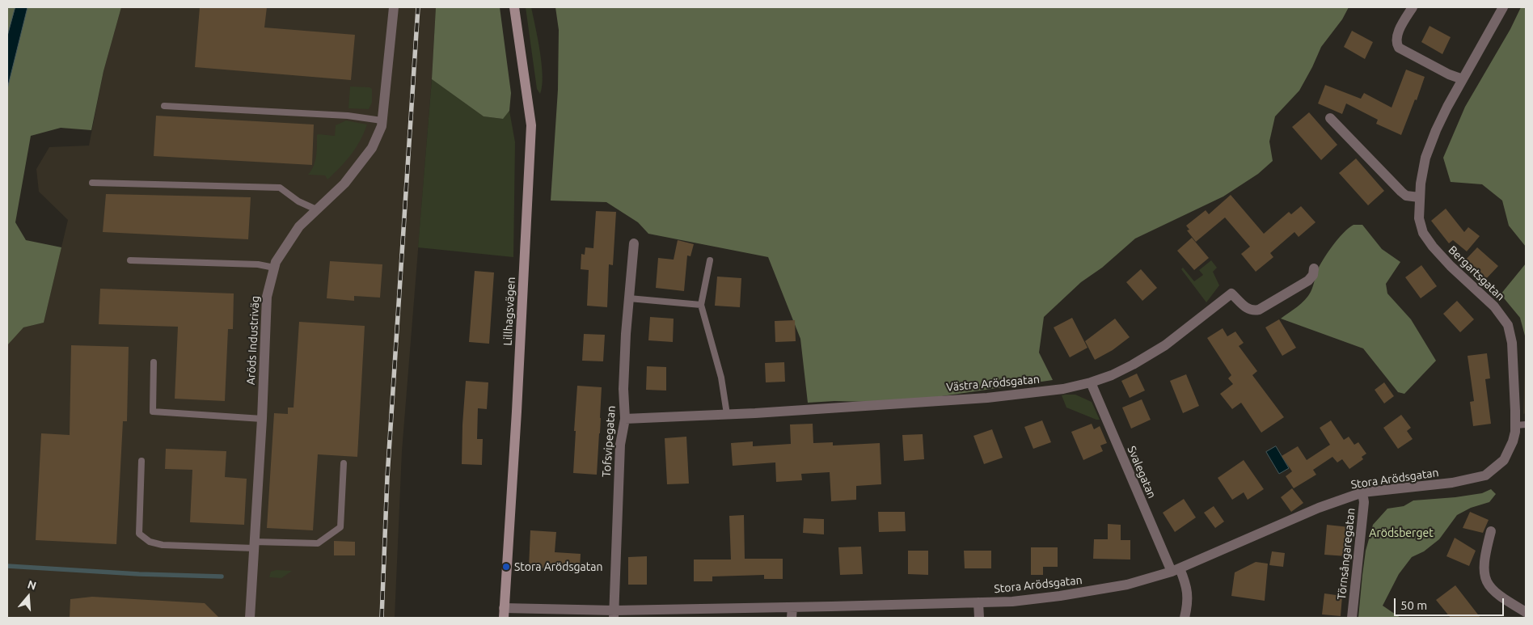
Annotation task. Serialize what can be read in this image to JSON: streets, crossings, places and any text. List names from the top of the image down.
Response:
{
  "streets": {
    "street": [
      "Bergartsgatan",
      "Lillhagsvägen",
      "Aröds Industriväg",
      "Västra Arödsgatan",
      "Tofsvipegatan",
      "Svalegatan",
      "Stora Arödsgatan",
      "Törnsångaregatan"
    ]
  },
  "crossings": [
    ["Bergartsgatan", "Stora Arödsgatan"],
    ["Lillhagsvägen", "Stora Arödsgatan"],
    ["Västra Arödsgatan", "Tofsvipegatan"],
    ["Västra Arödsgatan", "Svalegatan"],
    ["Tofsvipegatan", "Stora Arödsgatan"],
    ["Svalegatan", "Stora Arödsgatan"],
    ["Stora Arödsgatan", "Törnsångaregatan"]
  ],
  "parks": ["Arödsberget"],
  "places": ["Stora Arödsgatan"],
  "scale_bar": "50 m",
  "north": "top"
}
